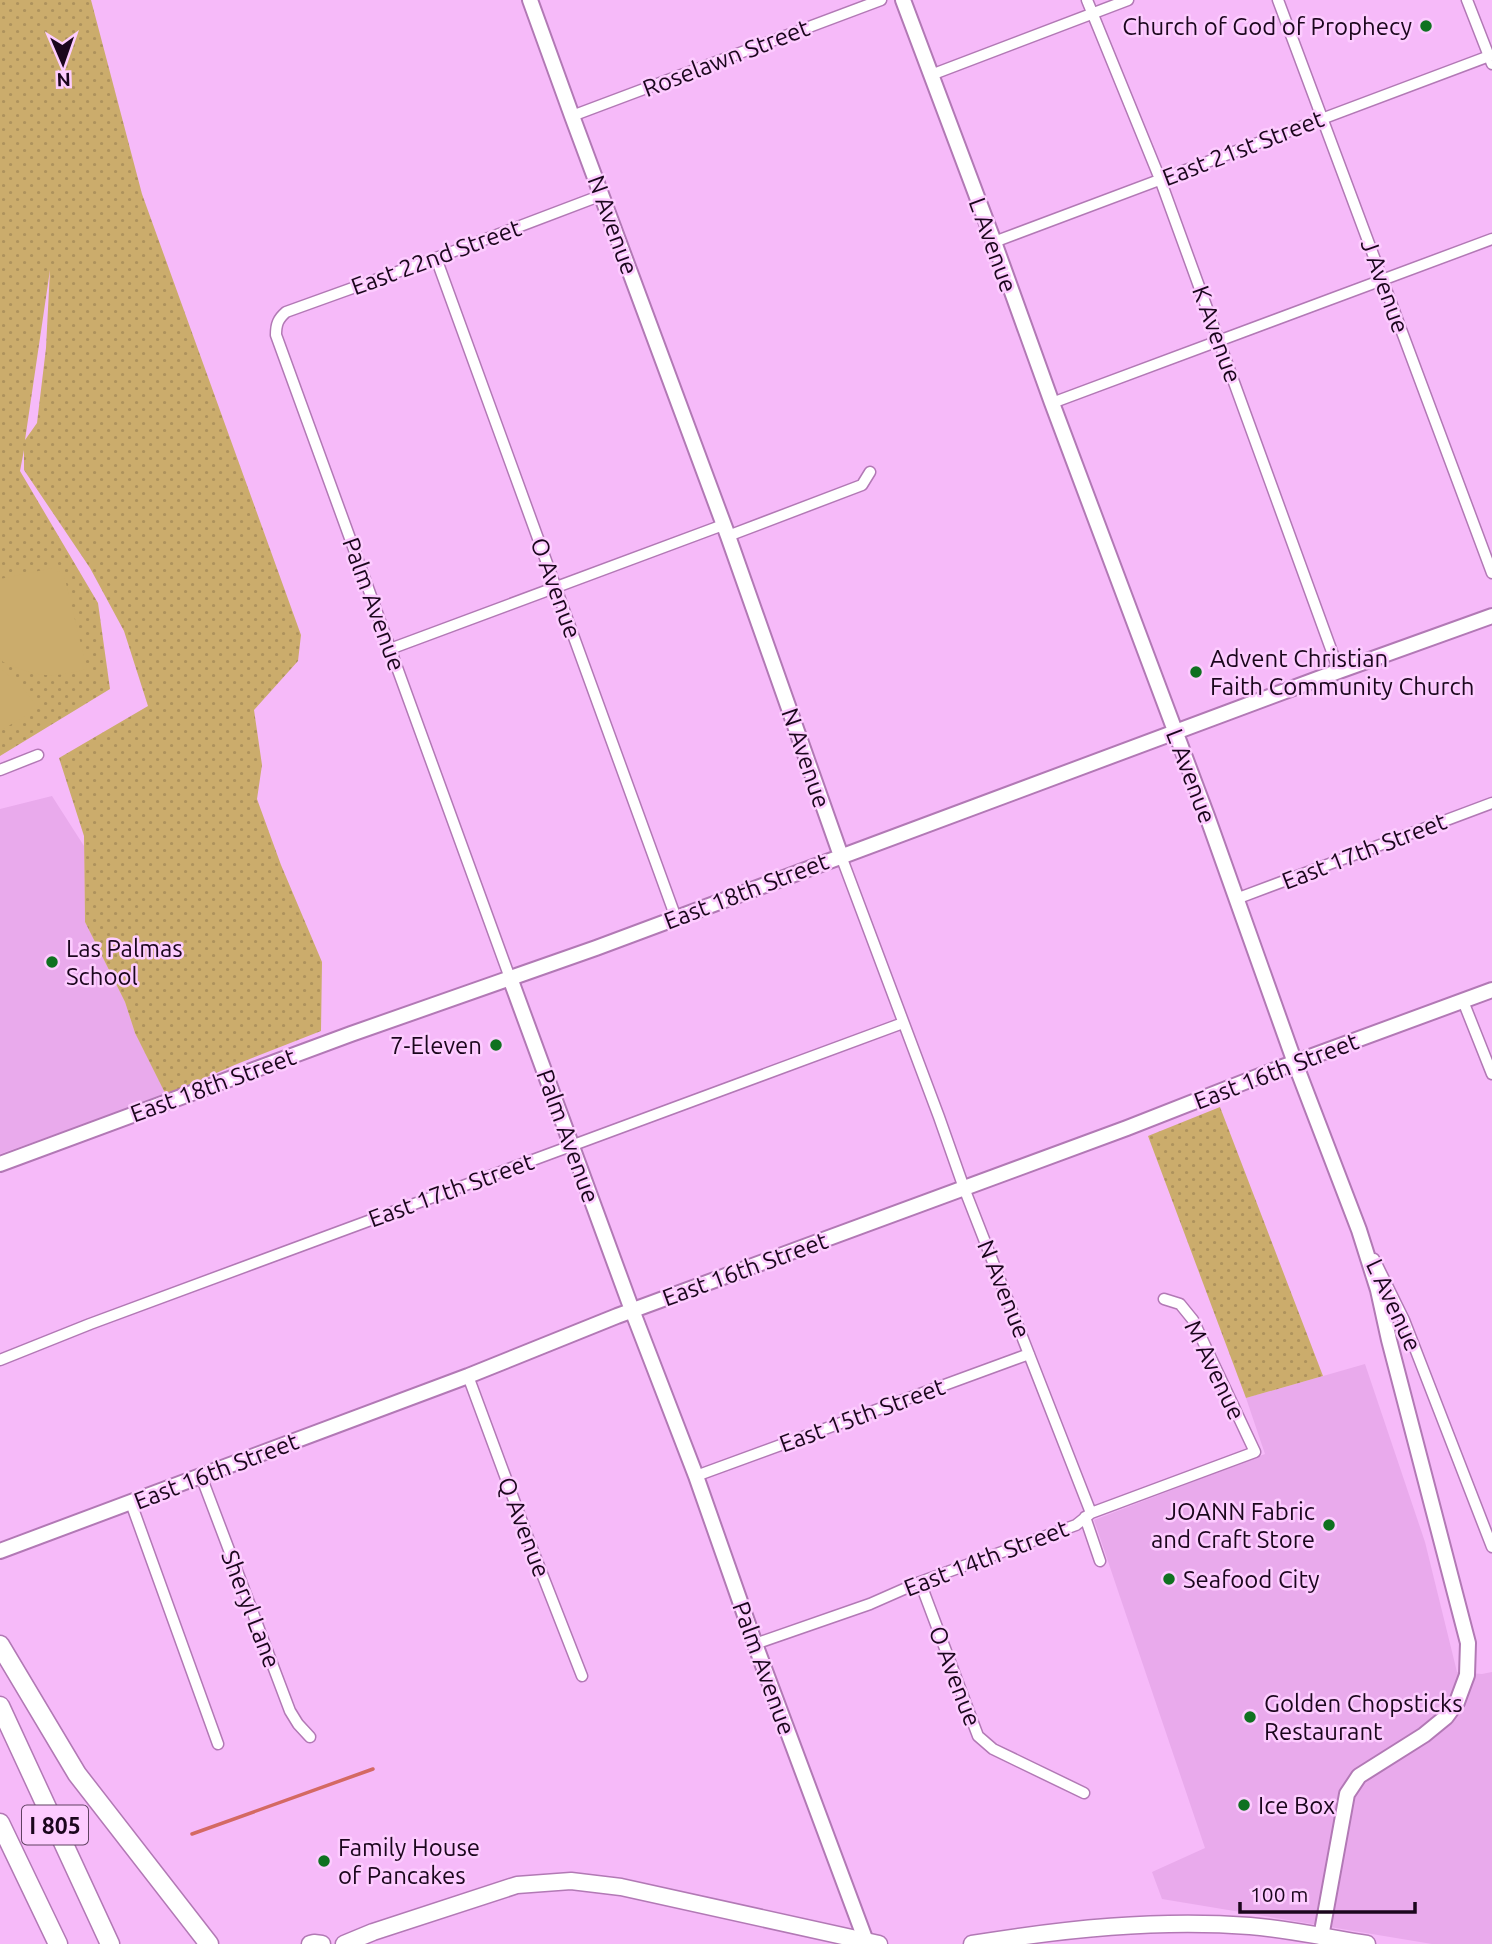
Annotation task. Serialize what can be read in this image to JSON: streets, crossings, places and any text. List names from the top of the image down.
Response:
{
  "streets": {
    "highway": ["I 805"],
    "street": [
      "Roselawn Street",
      "East 21st Street",
      "N Avenue",
      "L Avenue",
      "East 22nd Street",
      "J Avenue",
      "K Avenue",
      "O Avenue",
      "Palm Avenue",
      "East 17th Street",
      "East 18th Street",
      "East 16th Street",
      "M Avenue",
      "East 15th Street",
      "Q Avenue",
      "East 14th Street",
      "Sheryl Lane"
    ]
  },
  "crossings": [
    ["Roselawn Street", "N Avenue"],
    ["East 21st Street", "L Avenue"],
    ["East 21st Street", "J Avenue"],
    ["East 21st Street", "K Avenue"],
    ["N Avenue", "East 22nd Street"],
    ["N Avenue", "East 17th Street"],
    ["N Avenue", "East 18th Street"],
    ["N Avenue", "East 16th Street"],
    ["N Avenue", "East 15th Street"],
    ["N Avenue", "East 14th Street"],
    ["L Avenue", "East 17th Street"],
    ["L Avenue", "East 18th Street"],
    ["L Avenue", "East 16th Street"],
    ["East 22nd Street", "O Avenue"],
    ["East 22nd Street", "Palm Avenue"],
    ["K Avenue", "East 18th Street"],
    ["O Avenue", "East 18th Street"],
    ["O Avenue", "East 14th Street"],
    ["Palm Avenue", "East 17th Street"],
    ["Palm Avenue", "East 18th Street"],
    ["Palm Avenue", "East 16th Street"],
    ["Palm Avenue", "East 15th Street"],
    ["Palm Avenue", "East 14th Street"],
    ["East 16th Street", "Q Avenue"],
    ["East 16th Street", "Sheryl Lane"],
    ["M Avenue", "East 14th Street"]
  ],
  "places": [
    "Church of God of Prophecy",
    "Advent Christian Faith Community Church",
    "Las Palmas School",
    "7-Eleven",
    "JOANN Fabric and Craft Store",
    "Seafood City",
    "Golden Chopsticks Restaurant",
    "Ice Box",
    "Family House of Pancakes"
  ],
  "scale_bar": "100 m",
  "north": "bottom"
}
